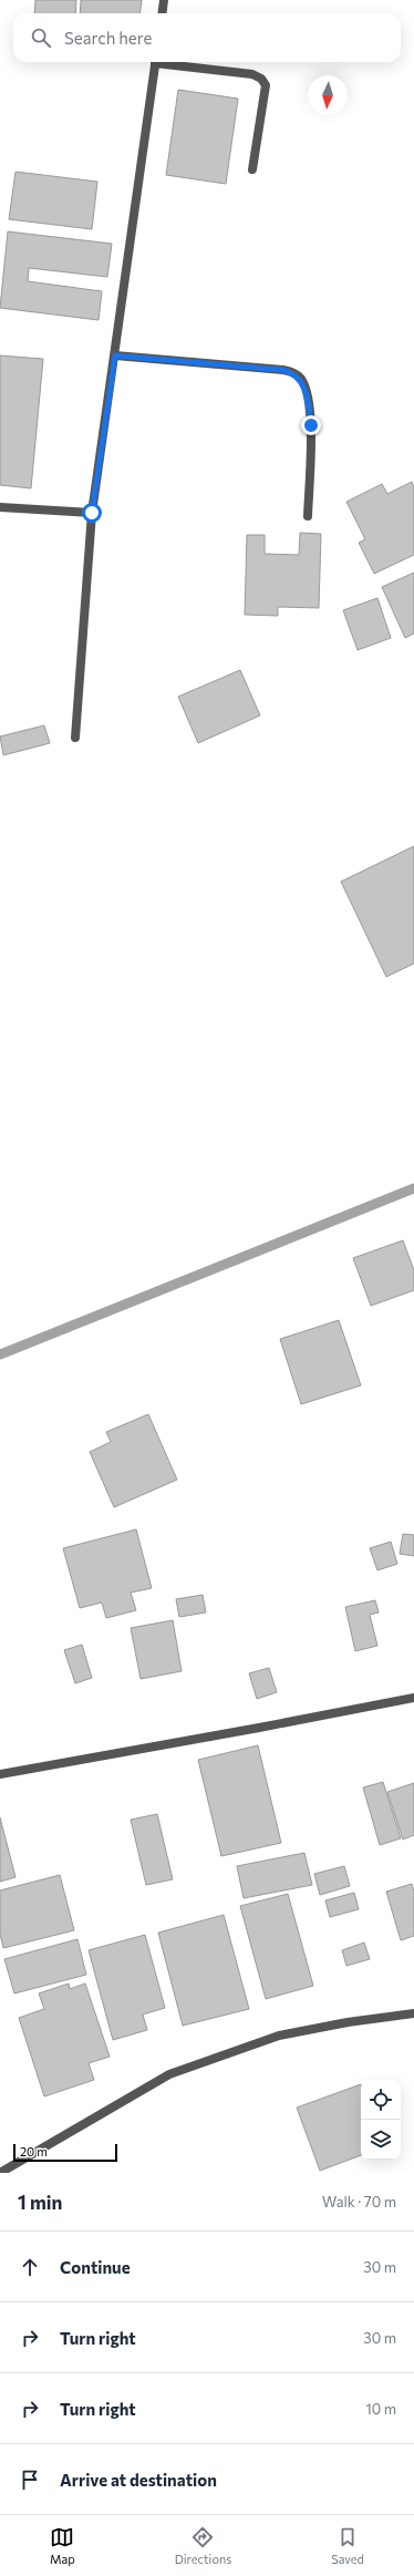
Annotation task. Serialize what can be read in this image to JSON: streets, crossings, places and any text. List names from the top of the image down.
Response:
{
  "scale_bar": "20 m",
  "north": "bottom",
  "page": {
    "search": "Search here",
    "scale": "20 m",
    "heading": ["1 min", "Walk · 70 m"],
    "list": [
      ["Continue", "30 m"],
      ["Turn right", "30 m"],
      ["Turn right", "10 m"],
      "Arrive at destination"
    ],
    "nav": ["Map", "Directions", "Saved"]
  }
}
